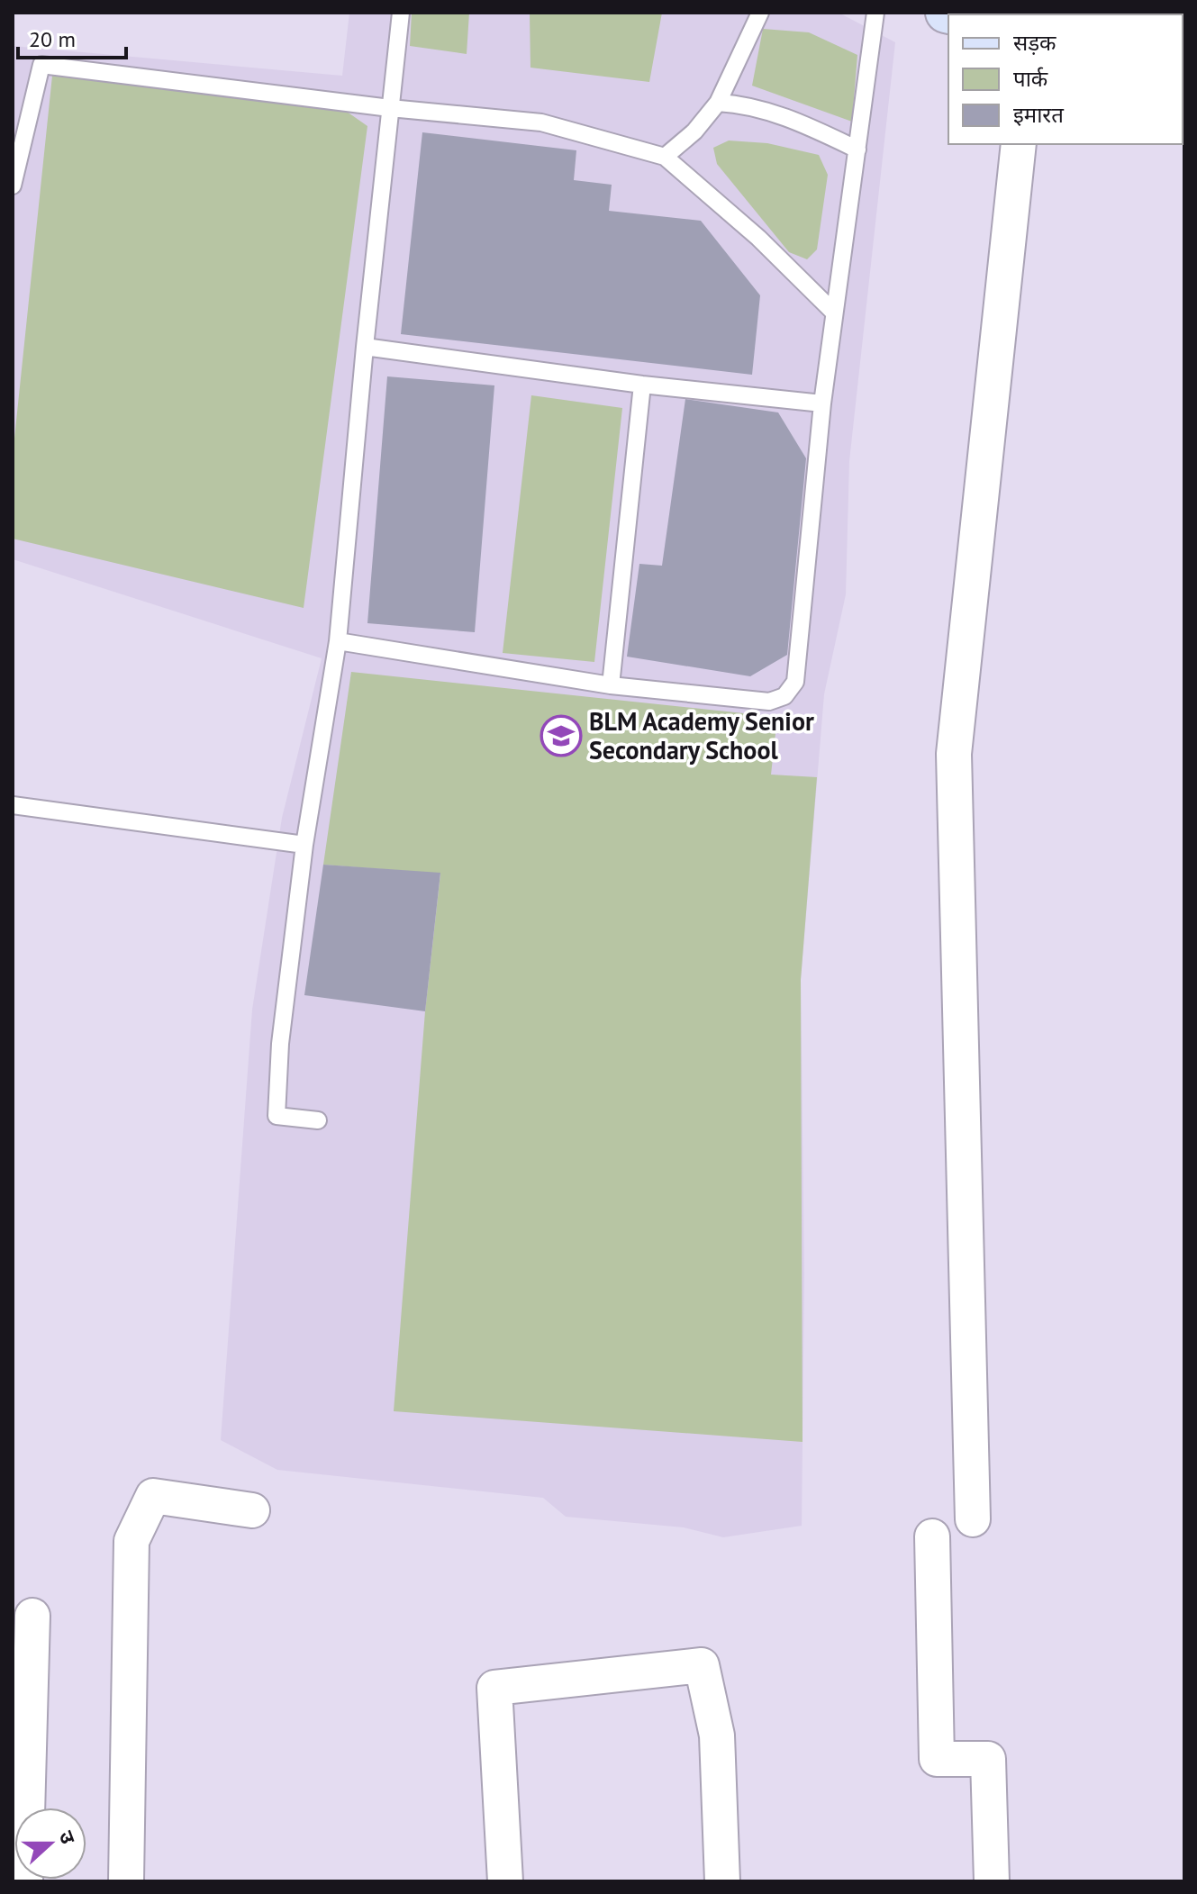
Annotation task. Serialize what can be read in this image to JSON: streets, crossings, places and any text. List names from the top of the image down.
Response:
{
  "places": {
    "school or university": ["BLM Academy Senior Secondary School"]
  },
  "legend": ["सड़क", "पार्क", "इमारत"],
  "scale_bar": "20 m",
  "north": "right"
}
